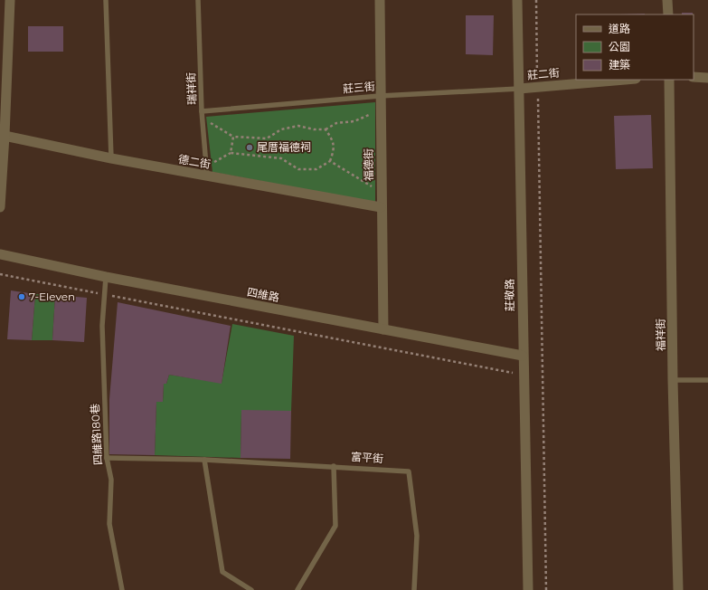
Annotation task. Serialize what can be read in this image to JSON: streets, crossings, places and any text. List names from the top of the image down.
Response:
{
  "streets": {
    "street": [
      "莊二街",
      "德二街",
      "福德街",
      "四維路",
      "莊敬路",
      "福祥街"
    ],
    "lane": [
      "莊三街",
      "瑞祥街",
      "四維路180巷",
      "富平街"
    ]
  },
  "crossings": [
    ["莊二街", "莊三街"],
    ["莊二街", "莊敬路"],
    ["莊三街", "瑞祥街"],
    ["莊三街", "福德街"],
    ["莊三街", "莊敬路"],
    ["瑞祥街", "德二街"],
    ["德二街", "福德街"],
    ["福德街", "四維路"],
    ["四維路", "莊敬路"],
    ["四維路", "四維路180巷"],
    ["四維路180巷", "富平街"]
  ],
  "places": ["尾厝福德祠", "7-Eleven"],
  "legend": ["道路", "公園", "建築"]
}
